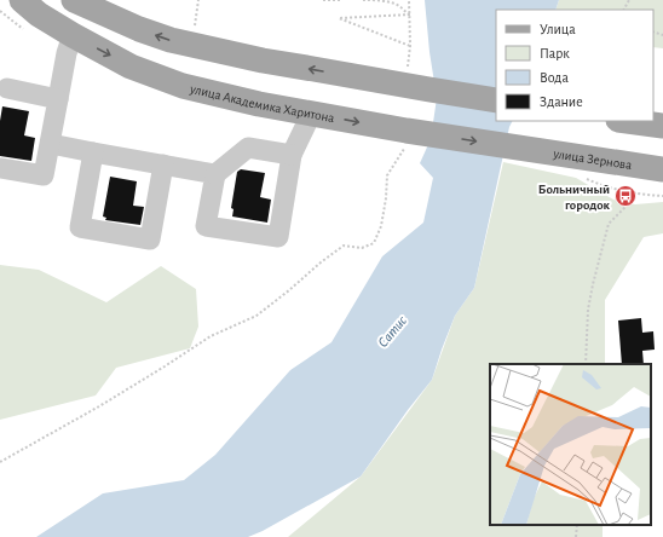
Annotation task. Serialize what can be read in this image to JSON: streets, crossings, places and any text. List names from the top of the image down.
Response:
{
  "streets": {
    "main road": ["улица Академика Харитона", "улица Зернова"]
  },
  "crossings": [
    ["улица Академика Харитона", "улица Зернова"]
  ],
  "water": ["Сатис"],
  "places": {
    "bus stop": ["Больничный городок"]
  },
  "legend": [
    "Улица",
    "Парк",
    "Вода",
    "Здание"
  ]
}
